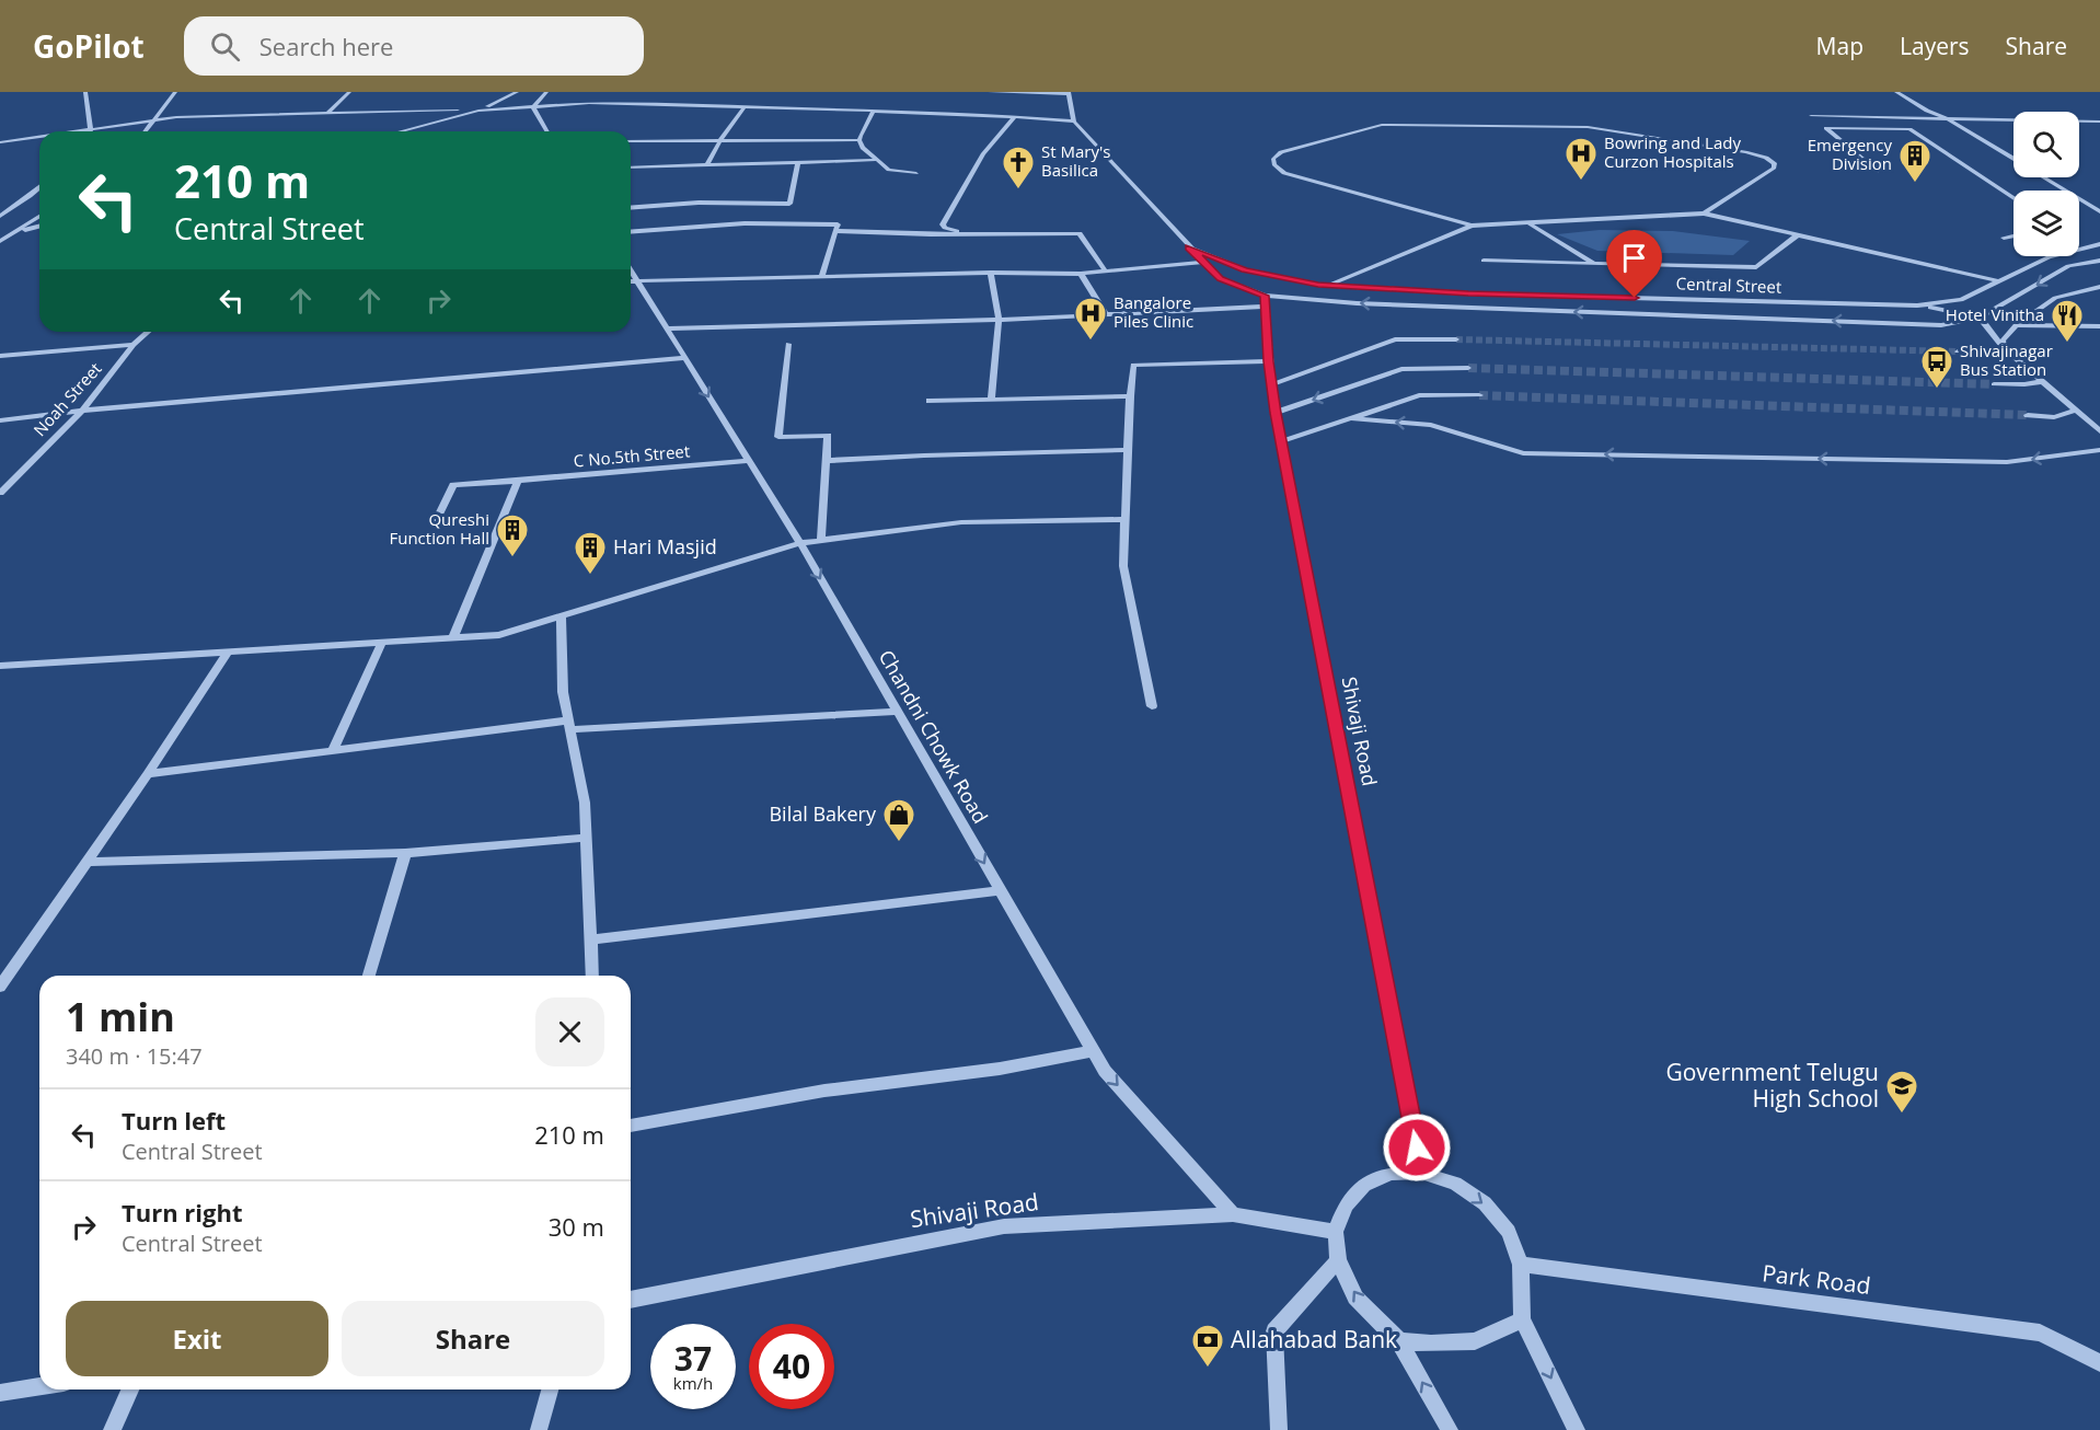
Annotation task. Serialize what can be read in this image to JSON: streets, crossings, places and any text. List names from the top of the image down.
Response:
{
  "streets": {
    "street": [
      "Central Street",
      "Noah Street",
      "C No.5th Street",
      "Shivaji Road",
      "Chandni Chowk Road",
      "Park Road"
    ]
  },
  "crossings": [
    ["Central Street", "Shivaji Road"],
    ["C No.5th Street", "Chandni Chowk Road"],
    ["Shivaji Road", "Chandni Chowk Road"],
    ["Shivaji Road", "Park Road"]
  ],
  "one_way": ["Chandni Chowk Road"],
  "places": {
    "hospital": ["Bowring and Lady Curzon Hospitals", "Bangalore Piles Clinic"],
    "building": ["Emergency Division", "Qureshi Function Hall", "Hari Masjid"],
    "church": ["St Mary's Basilica"],
    "restaurant": ["Hotel Vinitha"],
    "bus stop": ["Shivajinagar Bus Station"],
    "shop": ["Bilal Bakery"],
    "school or university": ["Government Telugu High School"],
    "bank": ["Allahabad Bank"]
  },
  "page": {
    "header": "GoPilot",
    "search": "Search here",
    "nav": ["Map", "Layers", "Share"],
    "turn": ["210 m", "Central Street"],
    "heading": ["1 min", "340 m · 15:47"],
    "list": [
      {
        "name": "Turn left",
        "note": "Central Street",
        "value": "210 m"
      },
      {
        "name": "Turn right",
        "note": "Central Street",
        "value": "30 m"
      }
    ],
    "buttons": ["Exit", "Share"],
    "speed": "37 km/h",
    "limit": "40"
  }
}
